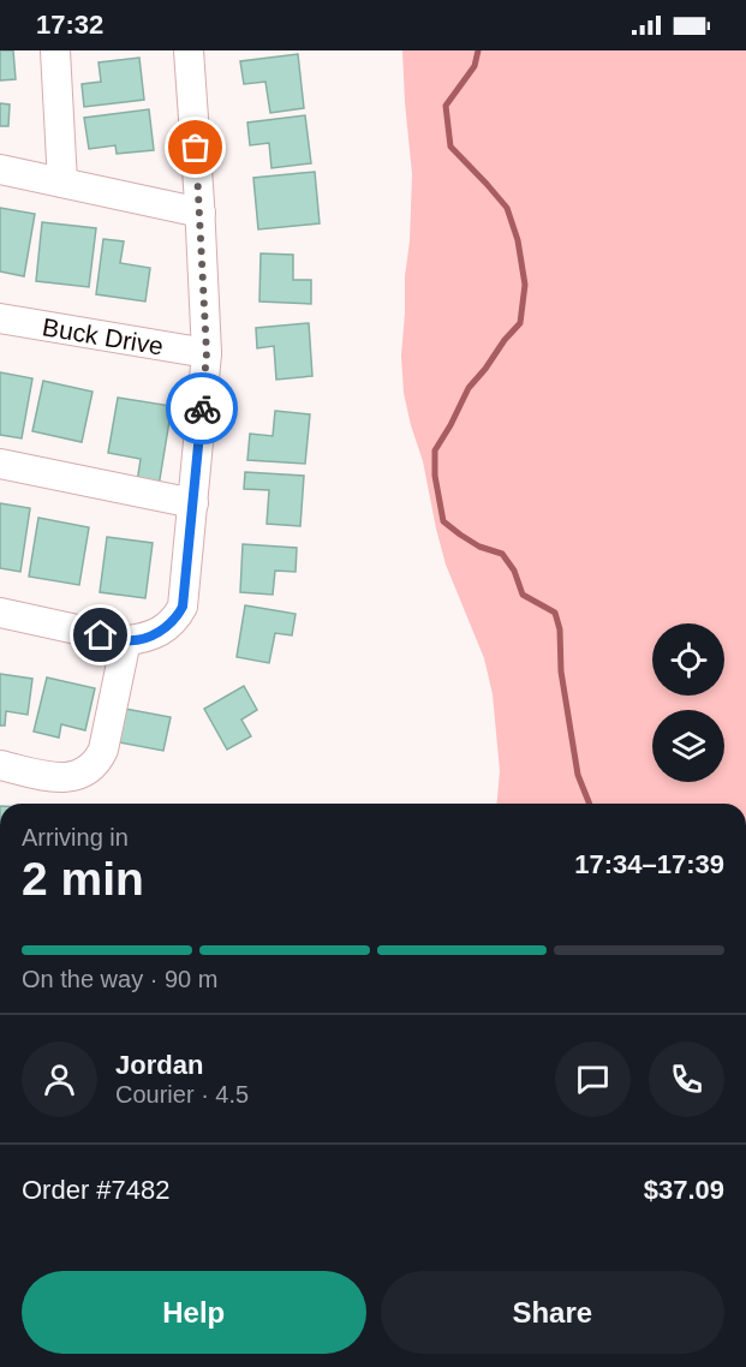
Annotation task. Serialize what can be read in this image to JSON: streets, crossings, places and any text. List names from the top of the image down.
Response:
{
  "streets": {
    "street": ["Buck Drive"]
  },
  "page": {
    "status": "17:32",
    "heading": ["2 min", "Arriving in", "17:34–17:39"],
    "panel": [
      "Jordan",
      "Courier · 4.5",
      "Order #7482",
      "$37.09"
    ],
    "bar": "On the way · 90 m",
    "buttons": ["Help", "Share"]
  }
}
